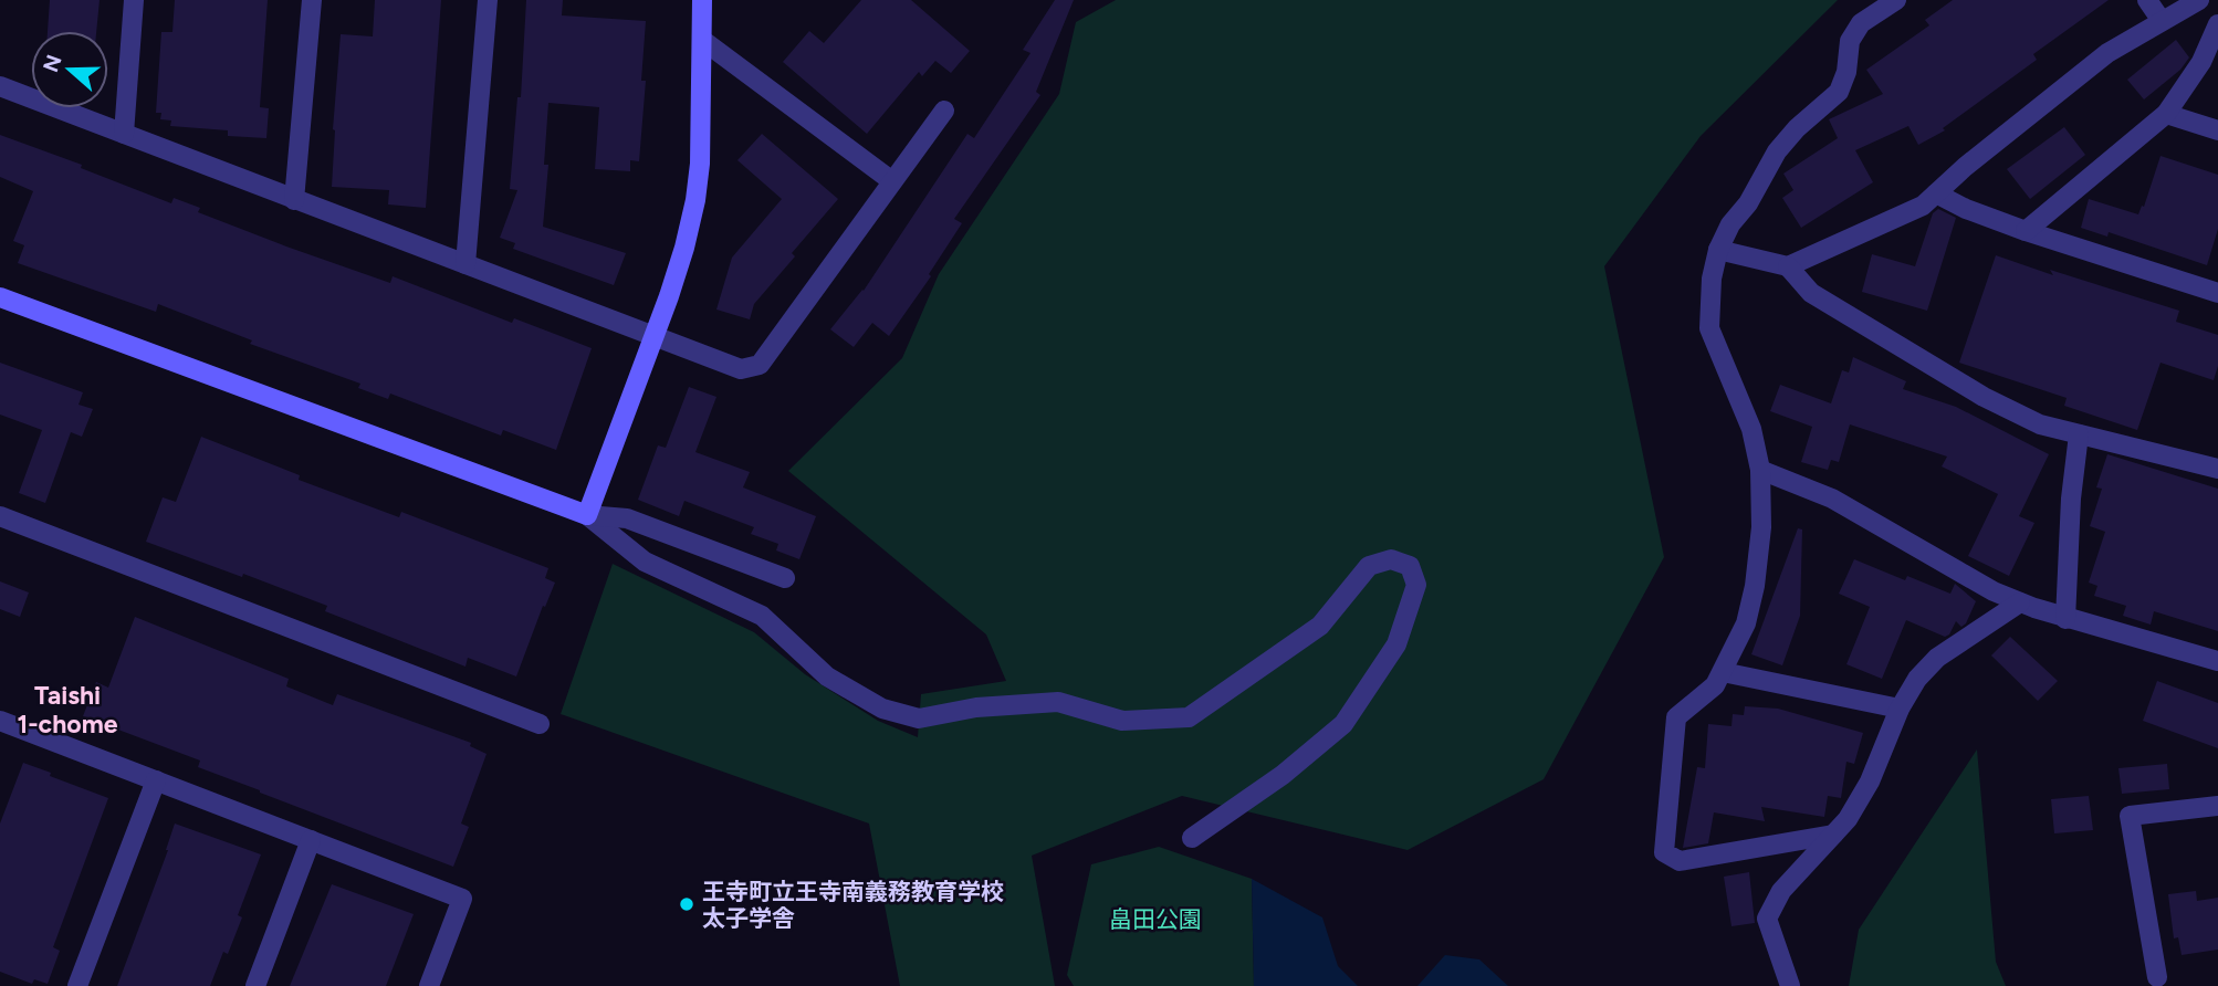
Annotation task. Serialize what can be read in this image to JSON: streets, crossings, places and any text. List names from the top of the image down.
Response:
{
  "districts": ["Taishi 1-chome"],
  "parks": ["畠田公園"],
  "places": ["王寺町立王寺南義務教育学校 太子学舎"],
  "north": "left"
}
